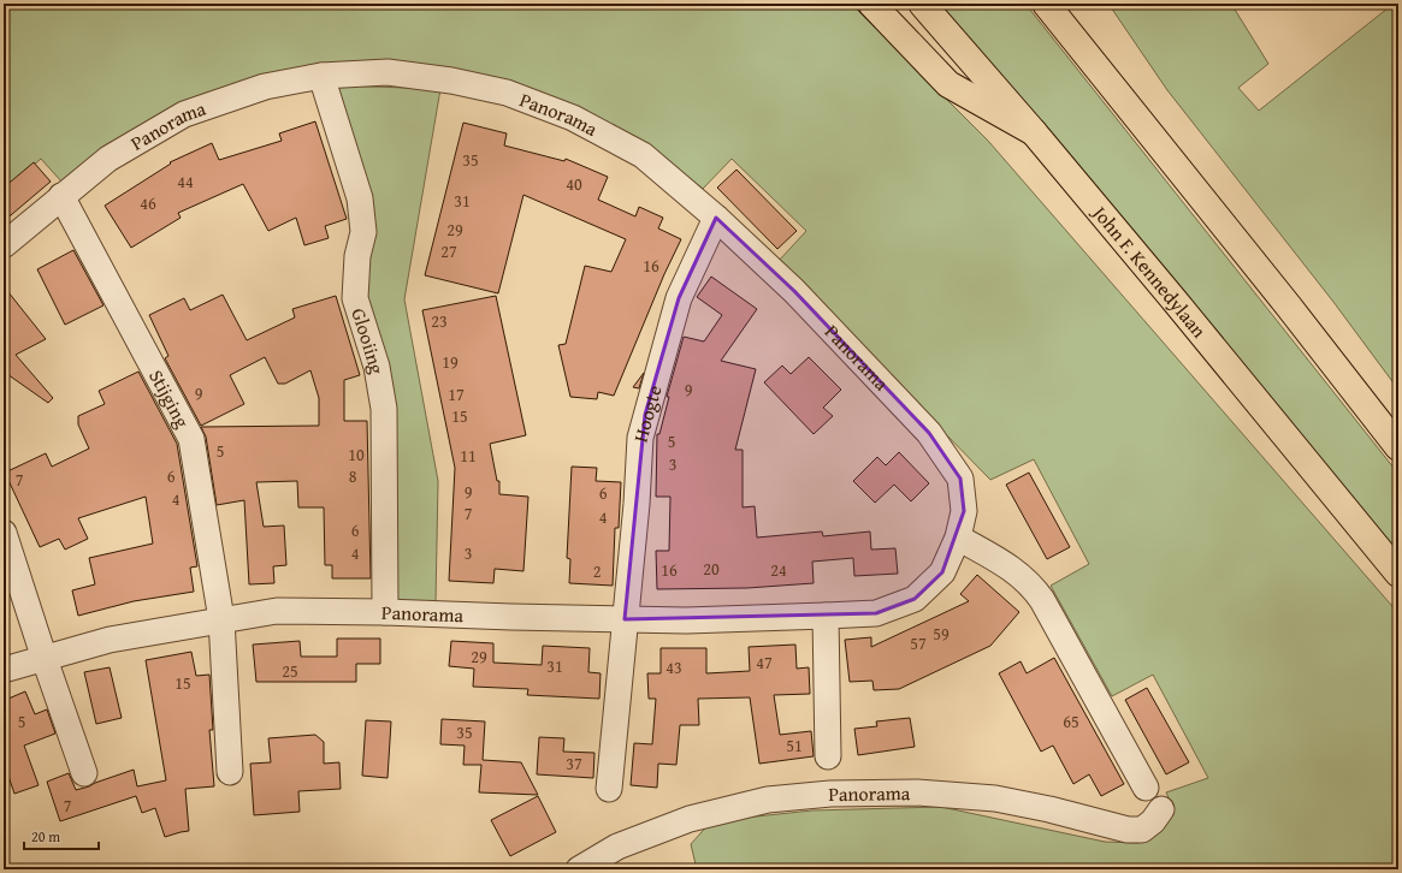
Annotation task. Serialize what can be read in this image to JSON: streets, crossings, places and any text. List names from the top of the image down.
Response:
{
  "streets": {
    "highway": ["John F. Kennedylaan"],
    "street": [
      "Panorama",
      "Glooiing",
      "Stijging",
      "Hoogte"
    ]
  },
  "crossings": [
    ["Panorama", "Glooiing"],
    ["Panorama", "Stijging"],
    ["Panorama", "Hoogte"]
  ],
  "house_numbers": [
    "35",
    "44",
    "40",
    "31",
    "46",
    "29",
    "27",
    "16",
    "23",
    "19",
    "9",
    "9",
    "17",
    "15",
    "5",
    "5",
    "10",
    "11",
    "3",
    "6",
    "8",
    "7",
    "9",
    "6",
    "4",
    "7",
    "4",
    "6",
    "4",
    "3",
    "20",
    "16",
    "24",
    "2",
    "59",
    "57",
    "29",
    "47",
    "31",
    "43",
    "25",
    "15",
    "5",
    "65",
    "35",
    "51",
    "37",
    "7"
  ],
  "scale_bar": "20 m"
}
